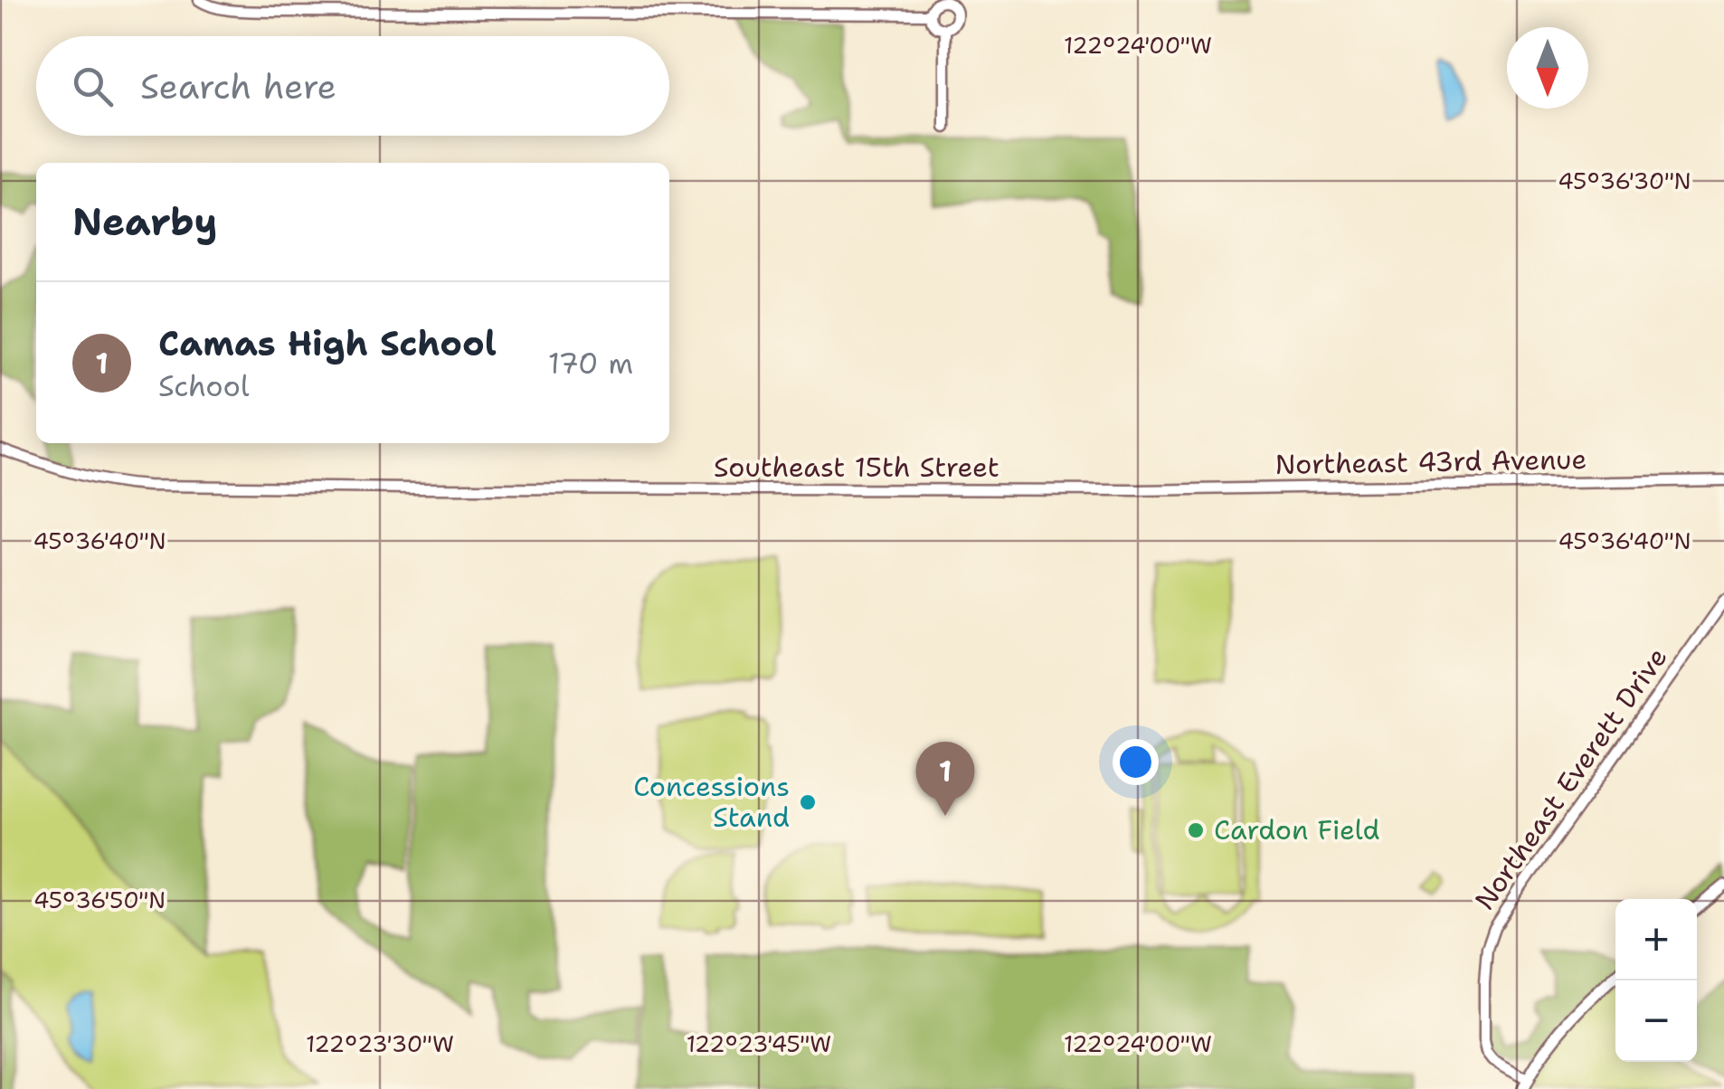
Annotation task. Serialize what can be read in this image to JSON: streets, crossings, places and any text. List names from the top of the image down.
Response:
{
  "streets": {
    "street": ["Northeast 43rd Avenue", "Southeast 15th Street", "Northeast Everett Drive"]
  },
  "crossings": [
    ["Northeast 43rd Avenue", "Southeast 15th Street"]
  ],
  "places": ["Concessions Stand", "Cardon Field"],
  "north": "bottom",
  "page": {
    "search": "Search here",
    "heading": "Nearby",
    "list": [
      {
        "mark": "1",
        "name": "Camas High School",
        "note": "School",
        "value": "170 m"
      }
    ],
    "pins": "1",
    "map_buttons": ["+", "−"]
  },
  "coordinates": [
    "122°24'00\"W",
    "45°36'30\"N",
    "45°36'40\"N",
    "45°36'50\"N",
    "122°23'30\"W",
    "122°23'45\"W"
  ]
}
